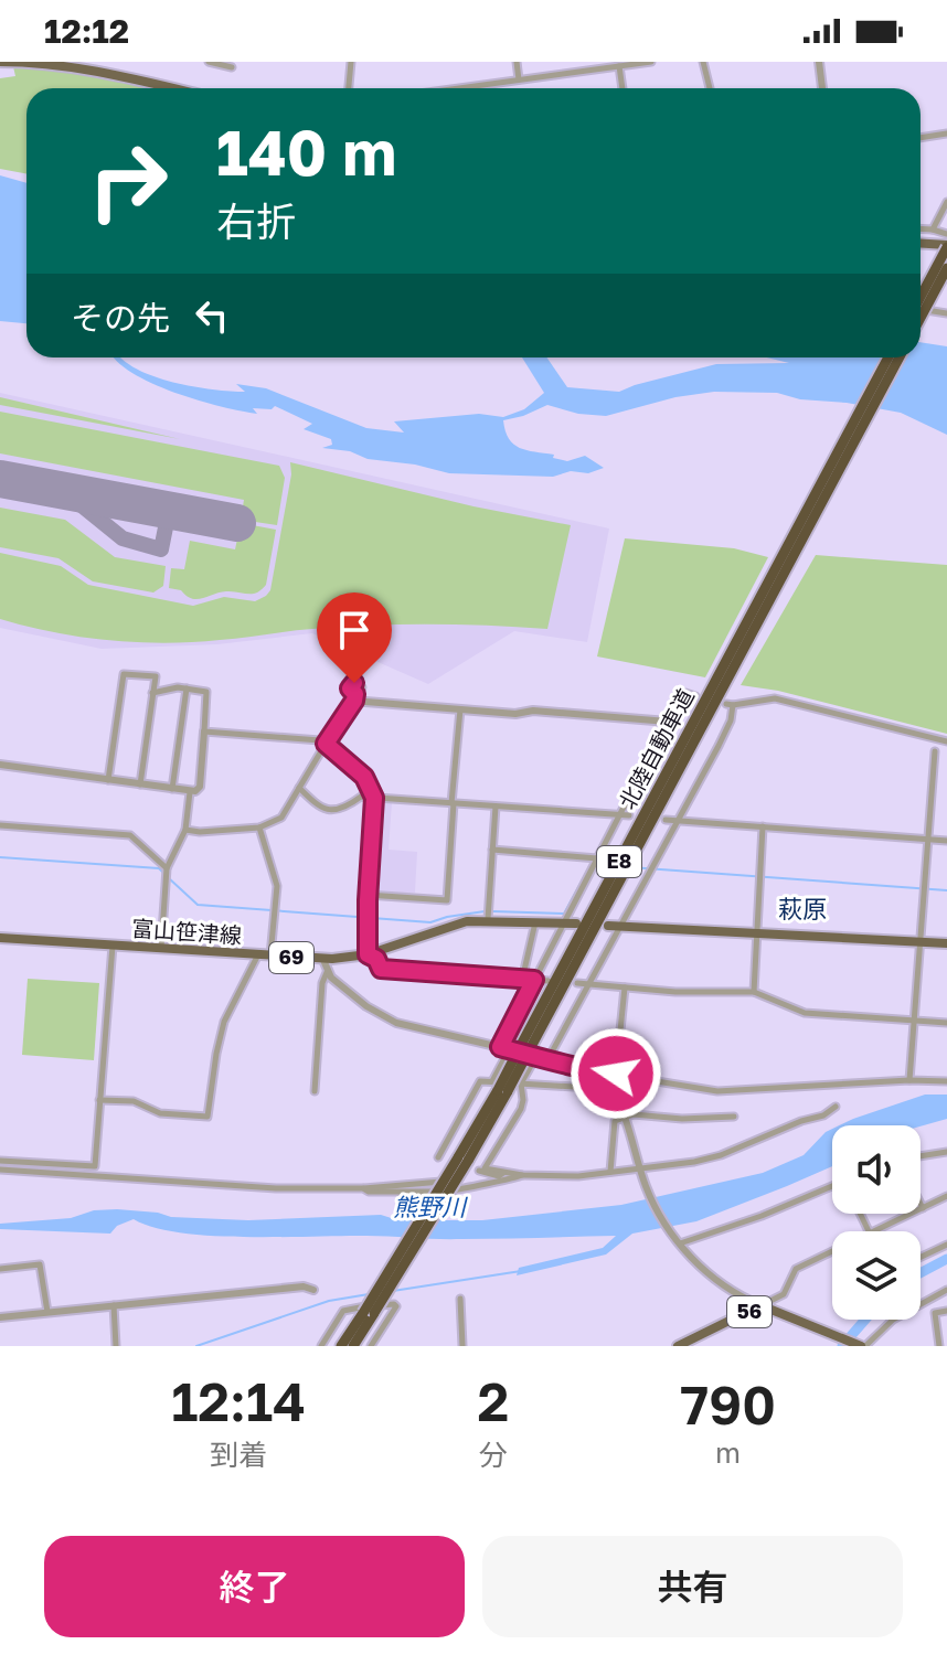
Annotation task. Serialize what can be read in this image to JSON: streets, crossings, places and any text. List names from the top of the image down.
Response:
{
  "streets": {
    "highway": ["北陸自動車道", "E8"],
    "main road": ["富山笹津線", "69", "56"]
  },
  "districts": ["萩原"],
  "water": ["熊野川"],
  "page": {
    "status": "12:12",
    "turn": ["140 m", "右折"],
    "then": "その先",
    "eta": [
      "12:14",
      "到着",
      "2",
      "分",
      "790",
      "m"
    ],
    "buttons": ["終了", "共有"]
  }
}
